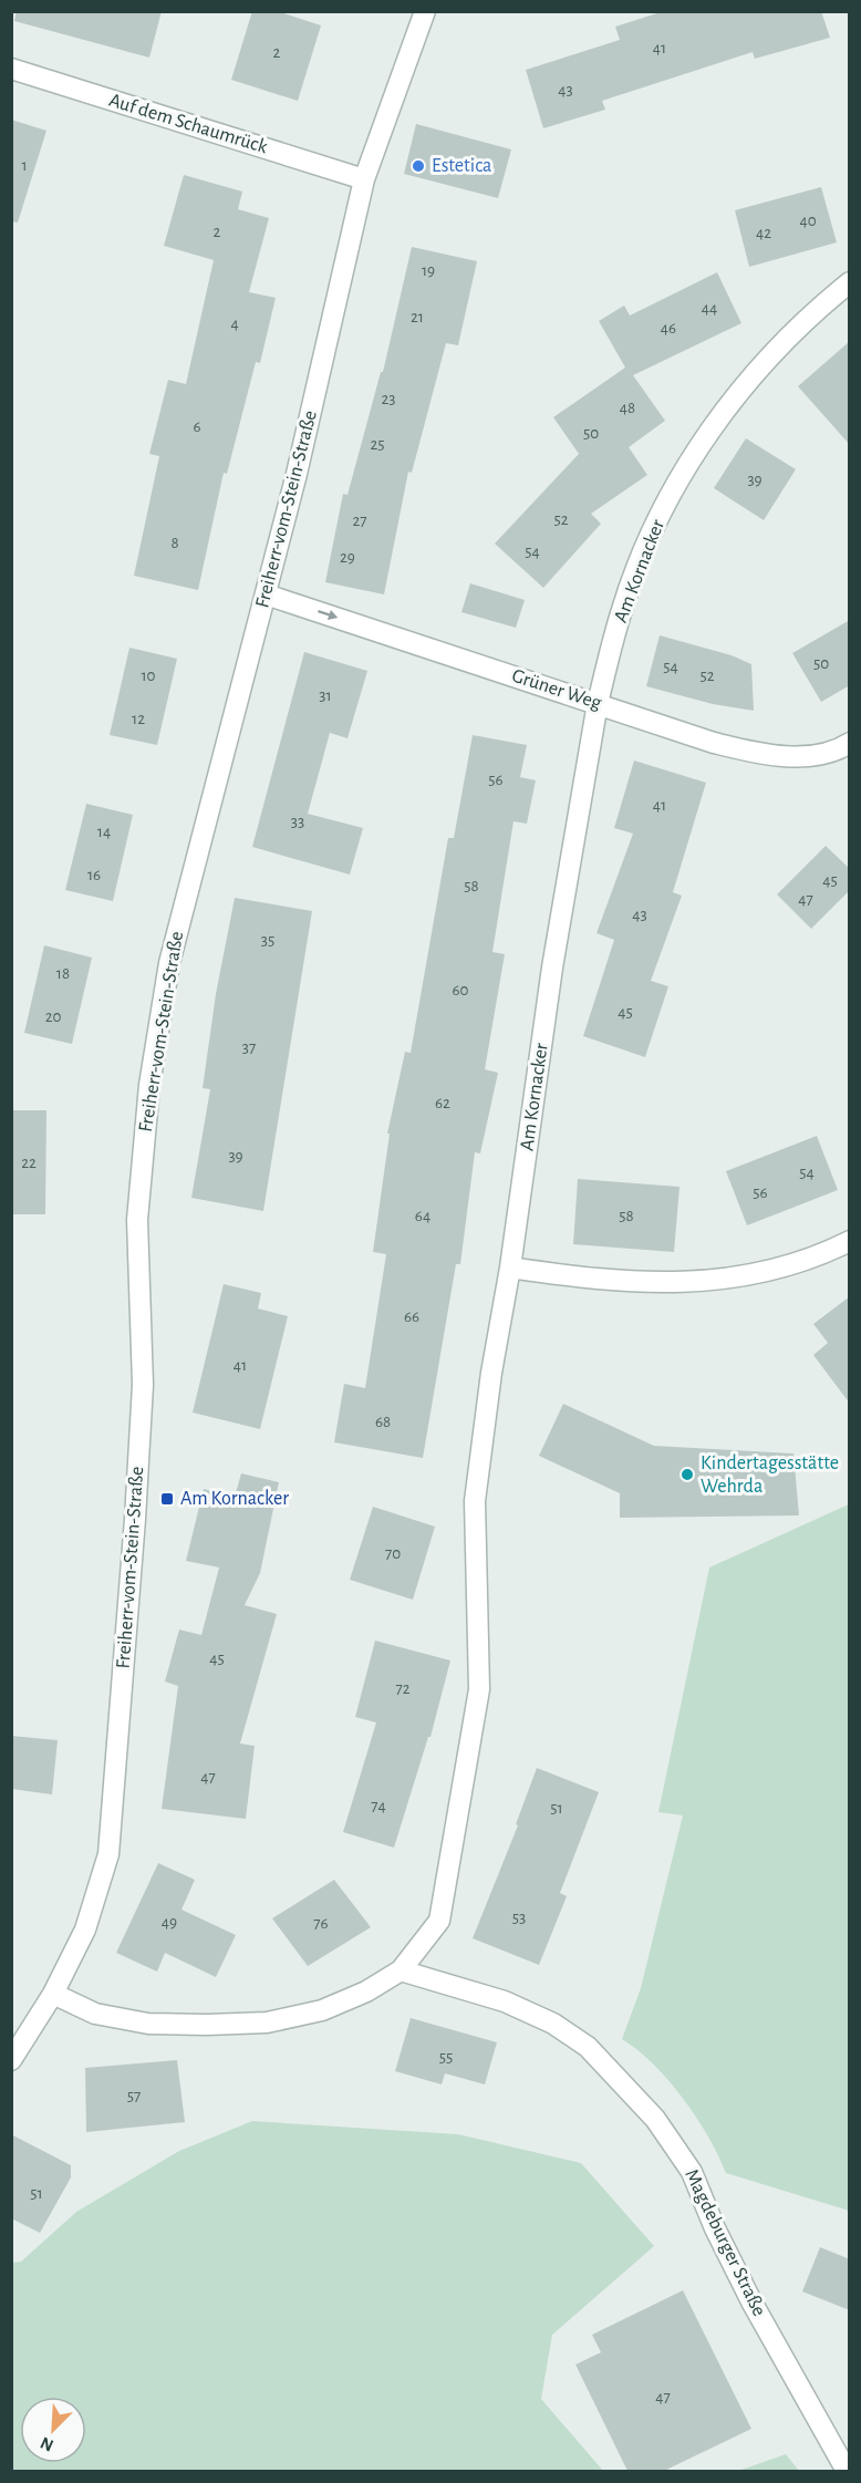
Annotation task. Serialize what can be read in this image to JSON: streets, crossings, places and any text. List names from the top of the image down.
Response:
{
  "streets": {
    "street": [
      "Auf dem Schaumrück",
      "Freiherr-vom-Stein-Straße",
      "Am Kornacker",
      "Grüner Weg",
      "Magdeburger Straße"
    ]
  },
  "crossings": [
    ["Auf dem Schaumrück", "Freiherr-vom-Stein-Straße"],
    ["Freiherr-vom-Stein-Straße", "Am Kornacker"],
    ["Freiherr-vom-Stein-Straße", "Grüner Weg"],
    ["Am Kornacker", "Grüner Weg"],
    ["Am Kornacker", "Magdeburger Straße"]
  ],
  "one_way": ["Grüner Weg"],
  "places": {
    "other": ["Estetica", "Kindertagesstätte Wehrda"],
    "transit": ["Am Kornacker"]
  },
  "house_numbers": [
    "41",
    "2",
    "43",
    "1",
    "40",
    "2",
    "42",
    "19",
    "44",
    "21",
    "4",
    "46",
    "23",
    "48",
    "6",
    "50",
    "25",
    "39",
    "52",
    "27",
    "8",
    "54",
    "29",
    "50",
    "54",
    "10",
    "52",
    "31",
    "12",
    "56",
    "41",
    "33",
    "14",
    "16",
    "45",
    "58",
    "47",
    "43",
    "35",
    "18",
    "60",
    "45",
    "20",
    "37",
    "62",
    "39",
    "22",
    "54",
    "56",
    "64",
    "58",
    "66",
    "41",
    "68",
    "70",
    "45",
    "72",
    "47",
    "74",
    "51",
    "53",
    "49",
    "76",
    "55",
    "57",
    "51",
    "47"
  ],
  "north": "bottom left"
}
